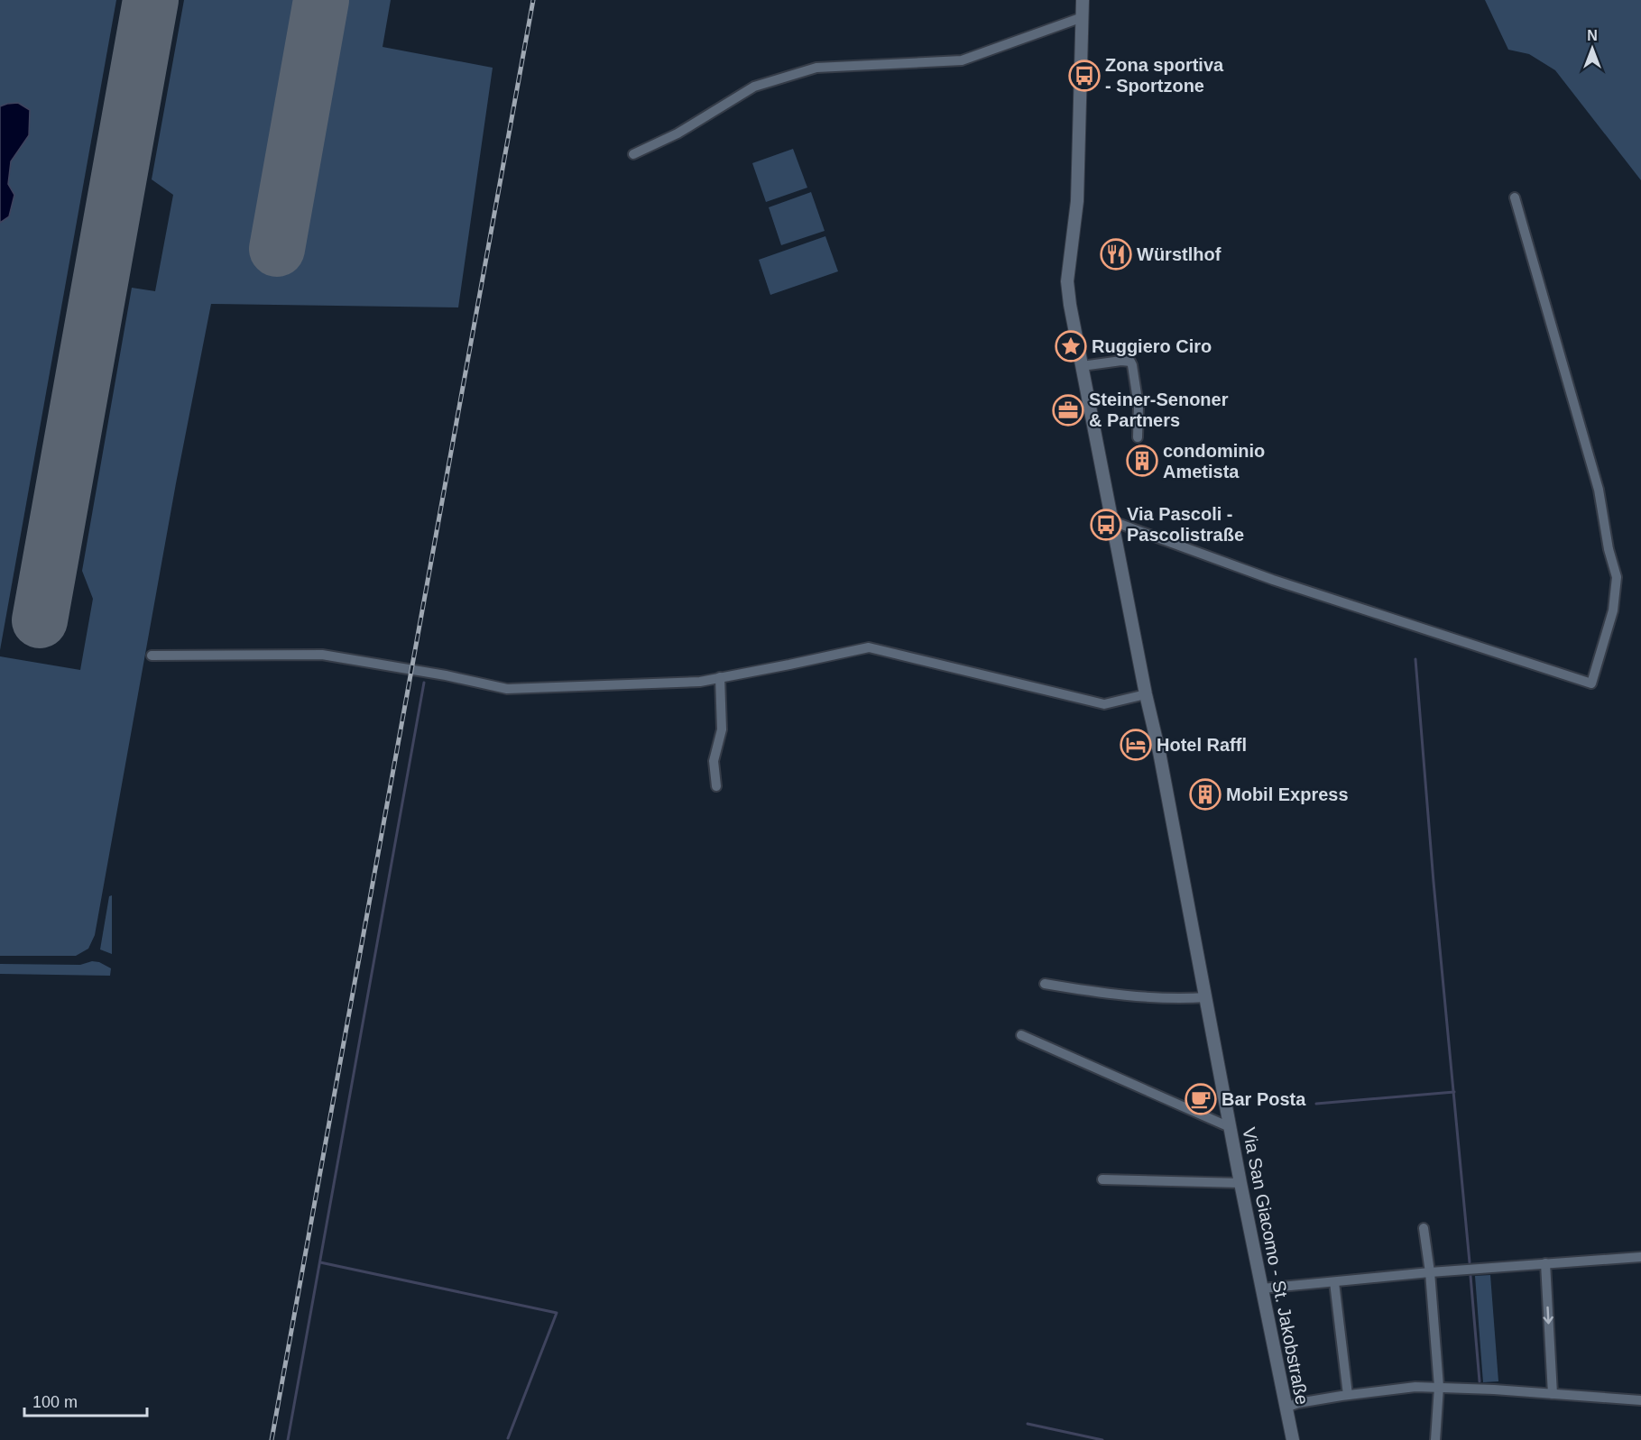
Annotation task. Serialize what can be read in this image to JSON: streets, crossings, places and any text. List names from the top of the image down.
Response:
{
  "streets": {
    "street": ["Via San Giacomo - St. Jakobstraße"]
  },
  "places": {
    "bus stop": ["Zona sportiva - Sportzone", "Via Pascoli - Pascolistraße"],
    "restaurant": ["Würstlhof"],
    "place": ["Ruggiero Ciro"],
    "office": ["Steiner-Senoner & Partners"],
    "building": ["condominio Ametista", "Mobil Express"],
    "hotel": ["Hotel Raffl"],
    "cafe": ["Bar Posta"]
  },
  "scale_bar": "100 m",
  "north": "top"
}
